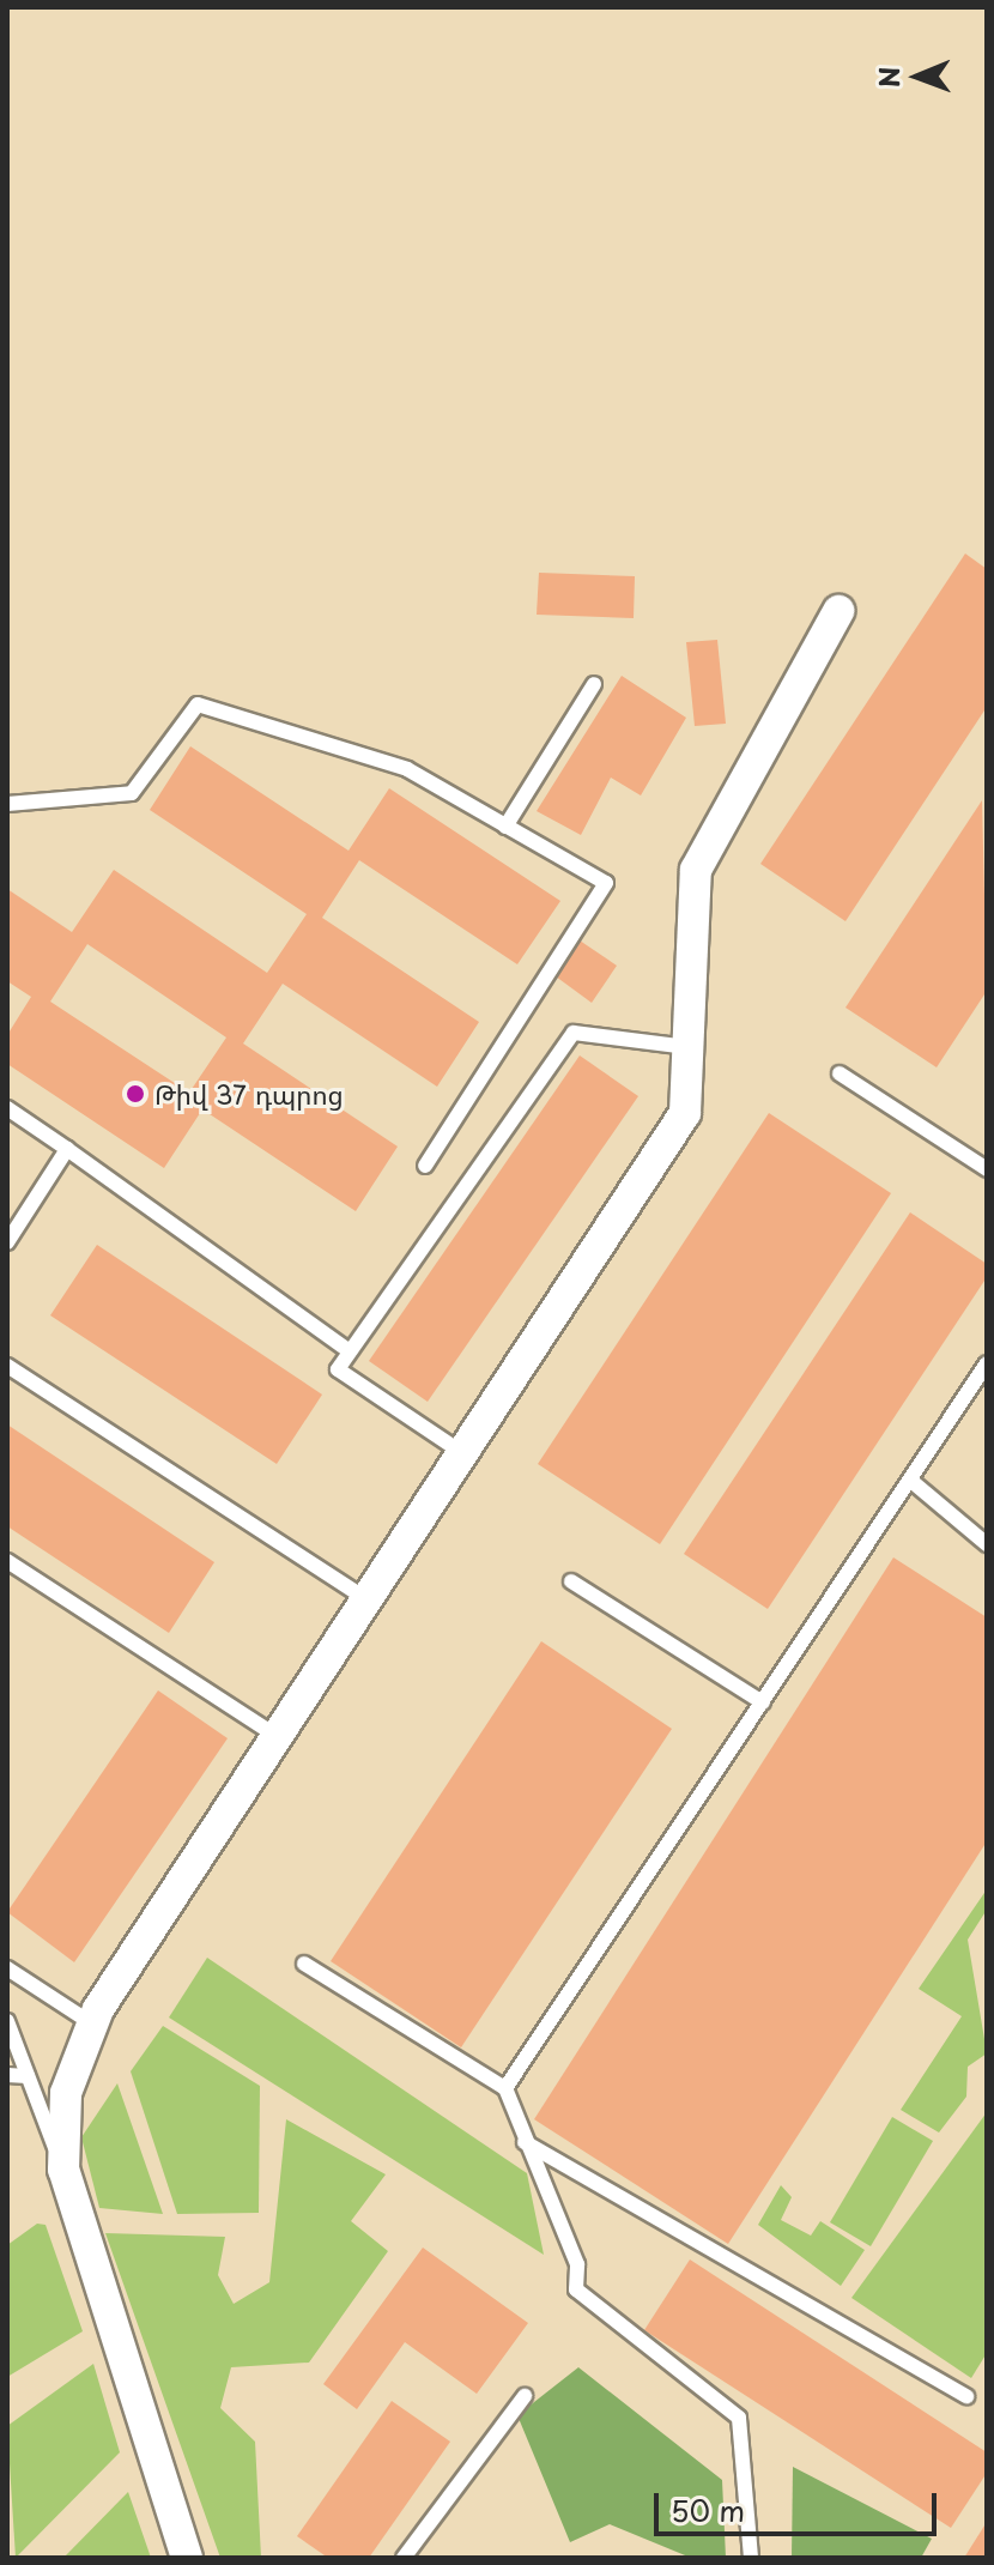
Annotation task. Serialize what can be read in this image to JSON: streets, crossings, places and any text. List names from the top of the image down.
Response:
{
  "places": ["Թիվ 37 դպրոց"],
  "scale_bar": "50 m",
  "north": "left"
}
